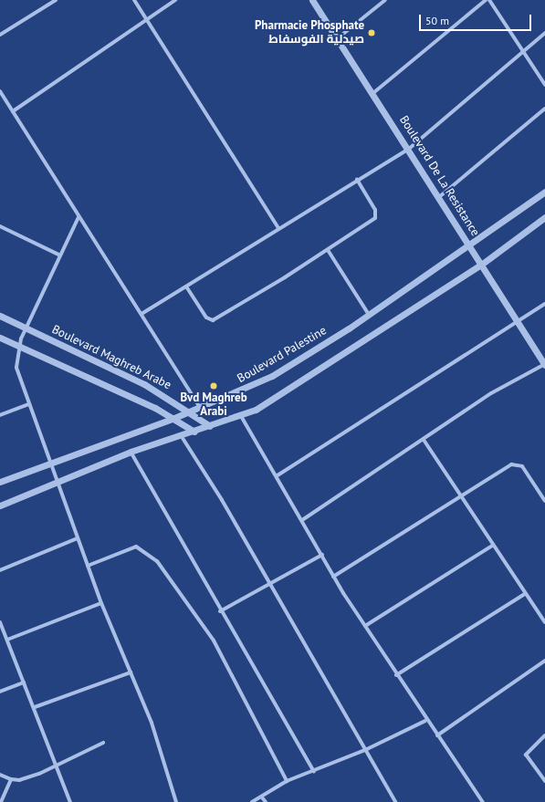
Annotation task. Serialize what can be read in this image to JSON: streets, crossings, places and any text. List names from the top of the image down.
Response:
{
  "streets": {
    "street": ["Boulevard De La Resistance", "Boulevard Palestine", "Boulevard Maghreb Arabe"]
  },
  "crossings": [
    ["Boulevard De La Resistance", "Boulevard Palestine"],
    ["Boulevard Palestine", "Boulevard Maghreb Arabe"]
  ],
  "places": ["Pharmacie Phosphate صيدلية الفوسفاط", "Bvd Maghreb Arabi"],
  "scale_bar": "50 m"
}
